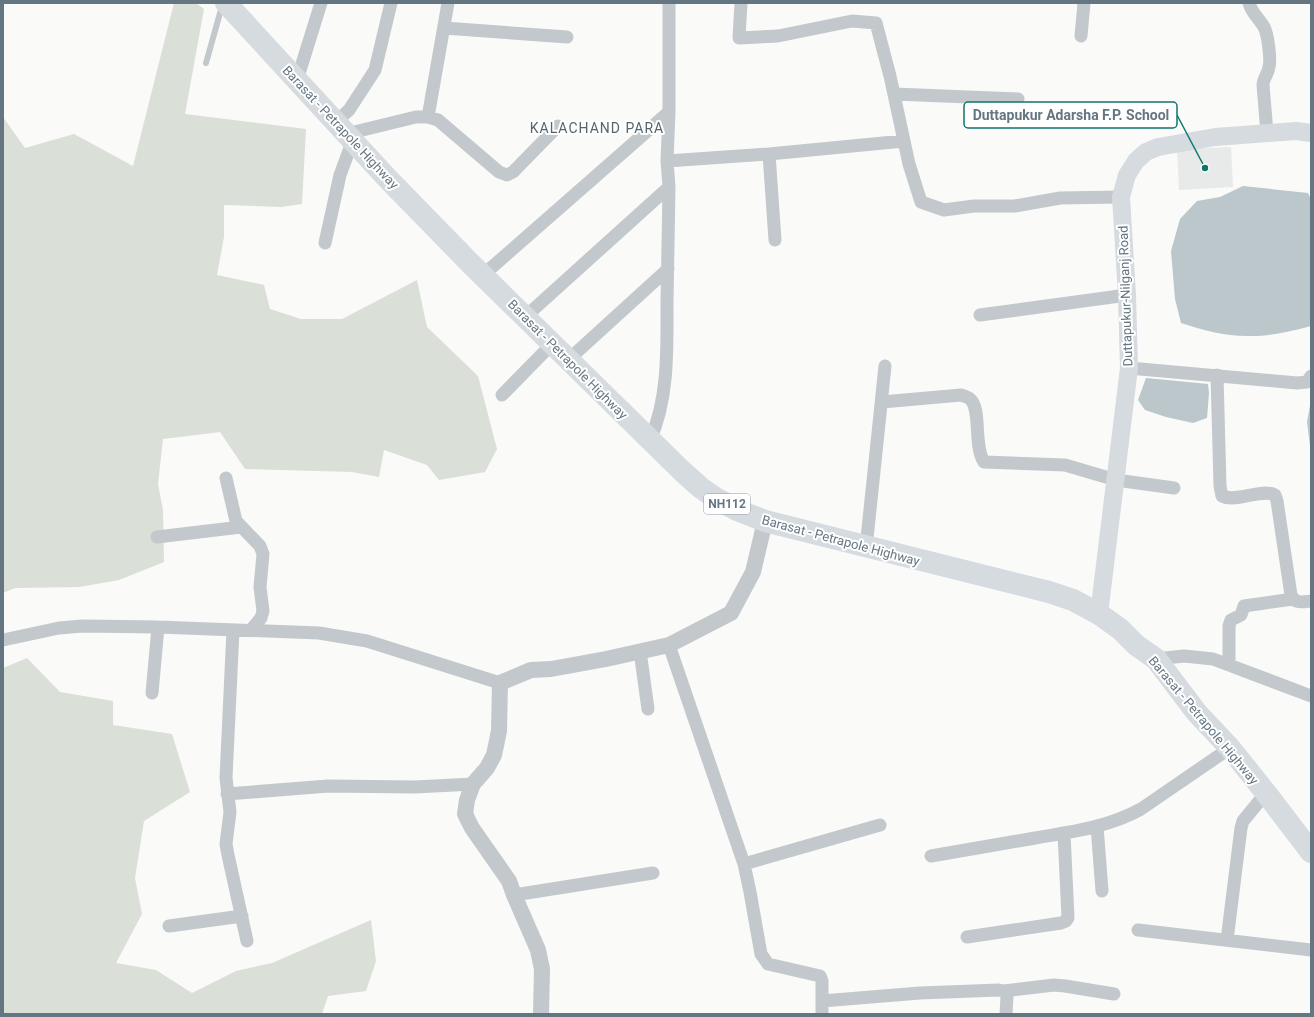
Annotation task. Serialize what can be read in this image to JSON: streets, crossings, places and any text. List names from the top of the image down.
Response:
{
  "streets": {
    "highway": ["Barasat - Petrapole Highway", "NH112"],
    "main road": ["Duttapukur-Nilganj Road"]
  },
  "crossings": [
    ["Barasat - Petrapole Highway", "Duttapukur-Nilganj Road"]
  ],
  "districts": ["KALACHAND PARA"],
  "places": ["Duttapukur Adarsha F.P. School"]
}
